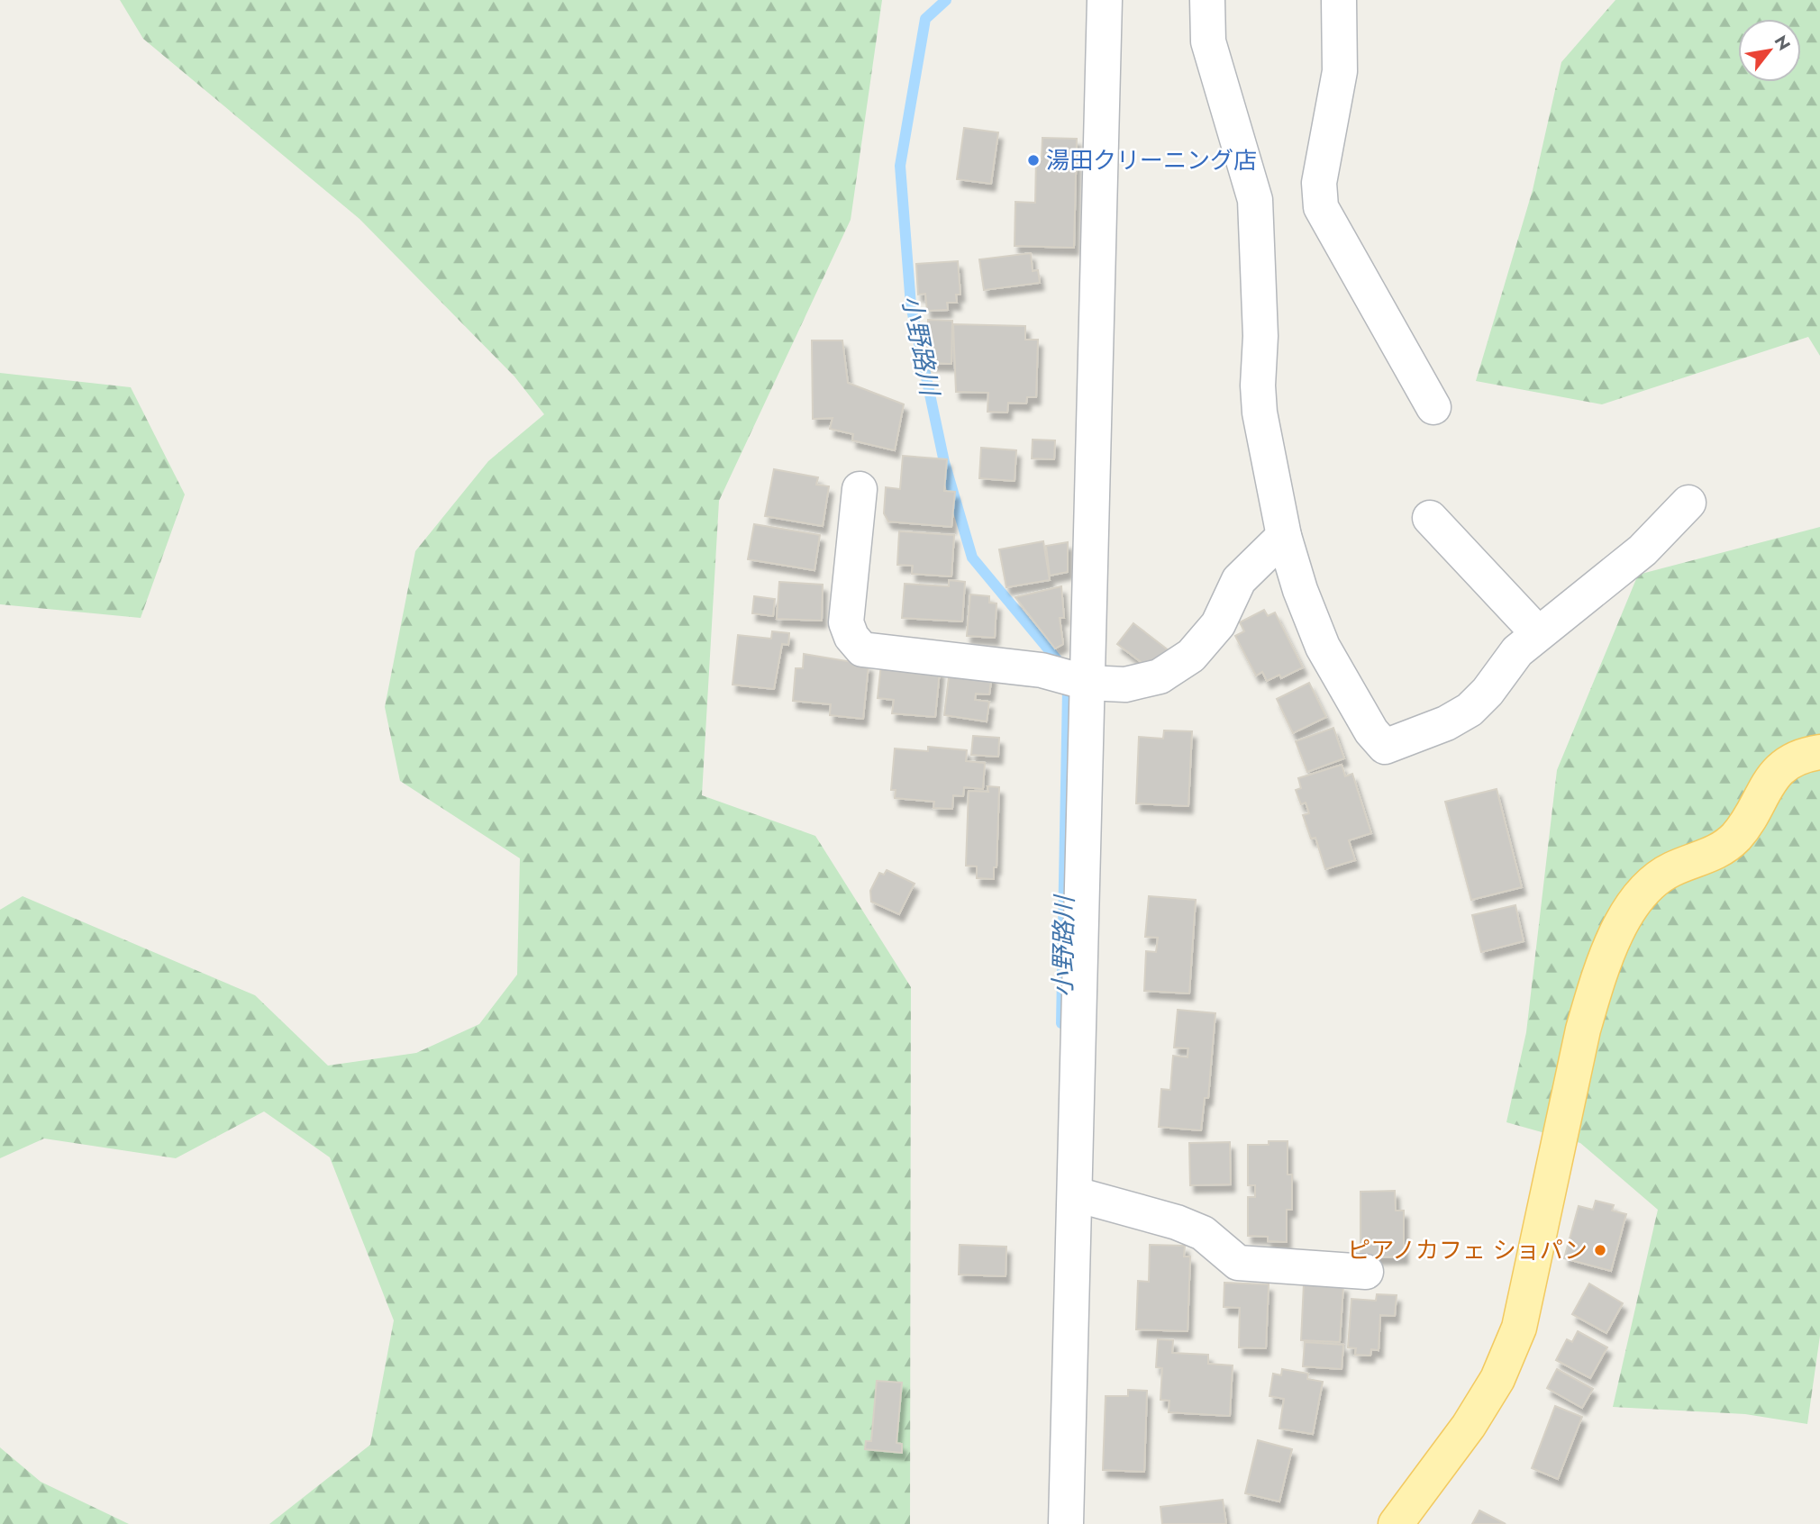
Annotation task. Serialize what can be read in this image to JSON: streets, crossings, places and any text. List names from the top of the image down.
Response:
{
  "water": ["小野路川"],
  "places": ["湯田クリーニング店", "ピアノカフェ ショパン"],
  "north": "top right"
}
